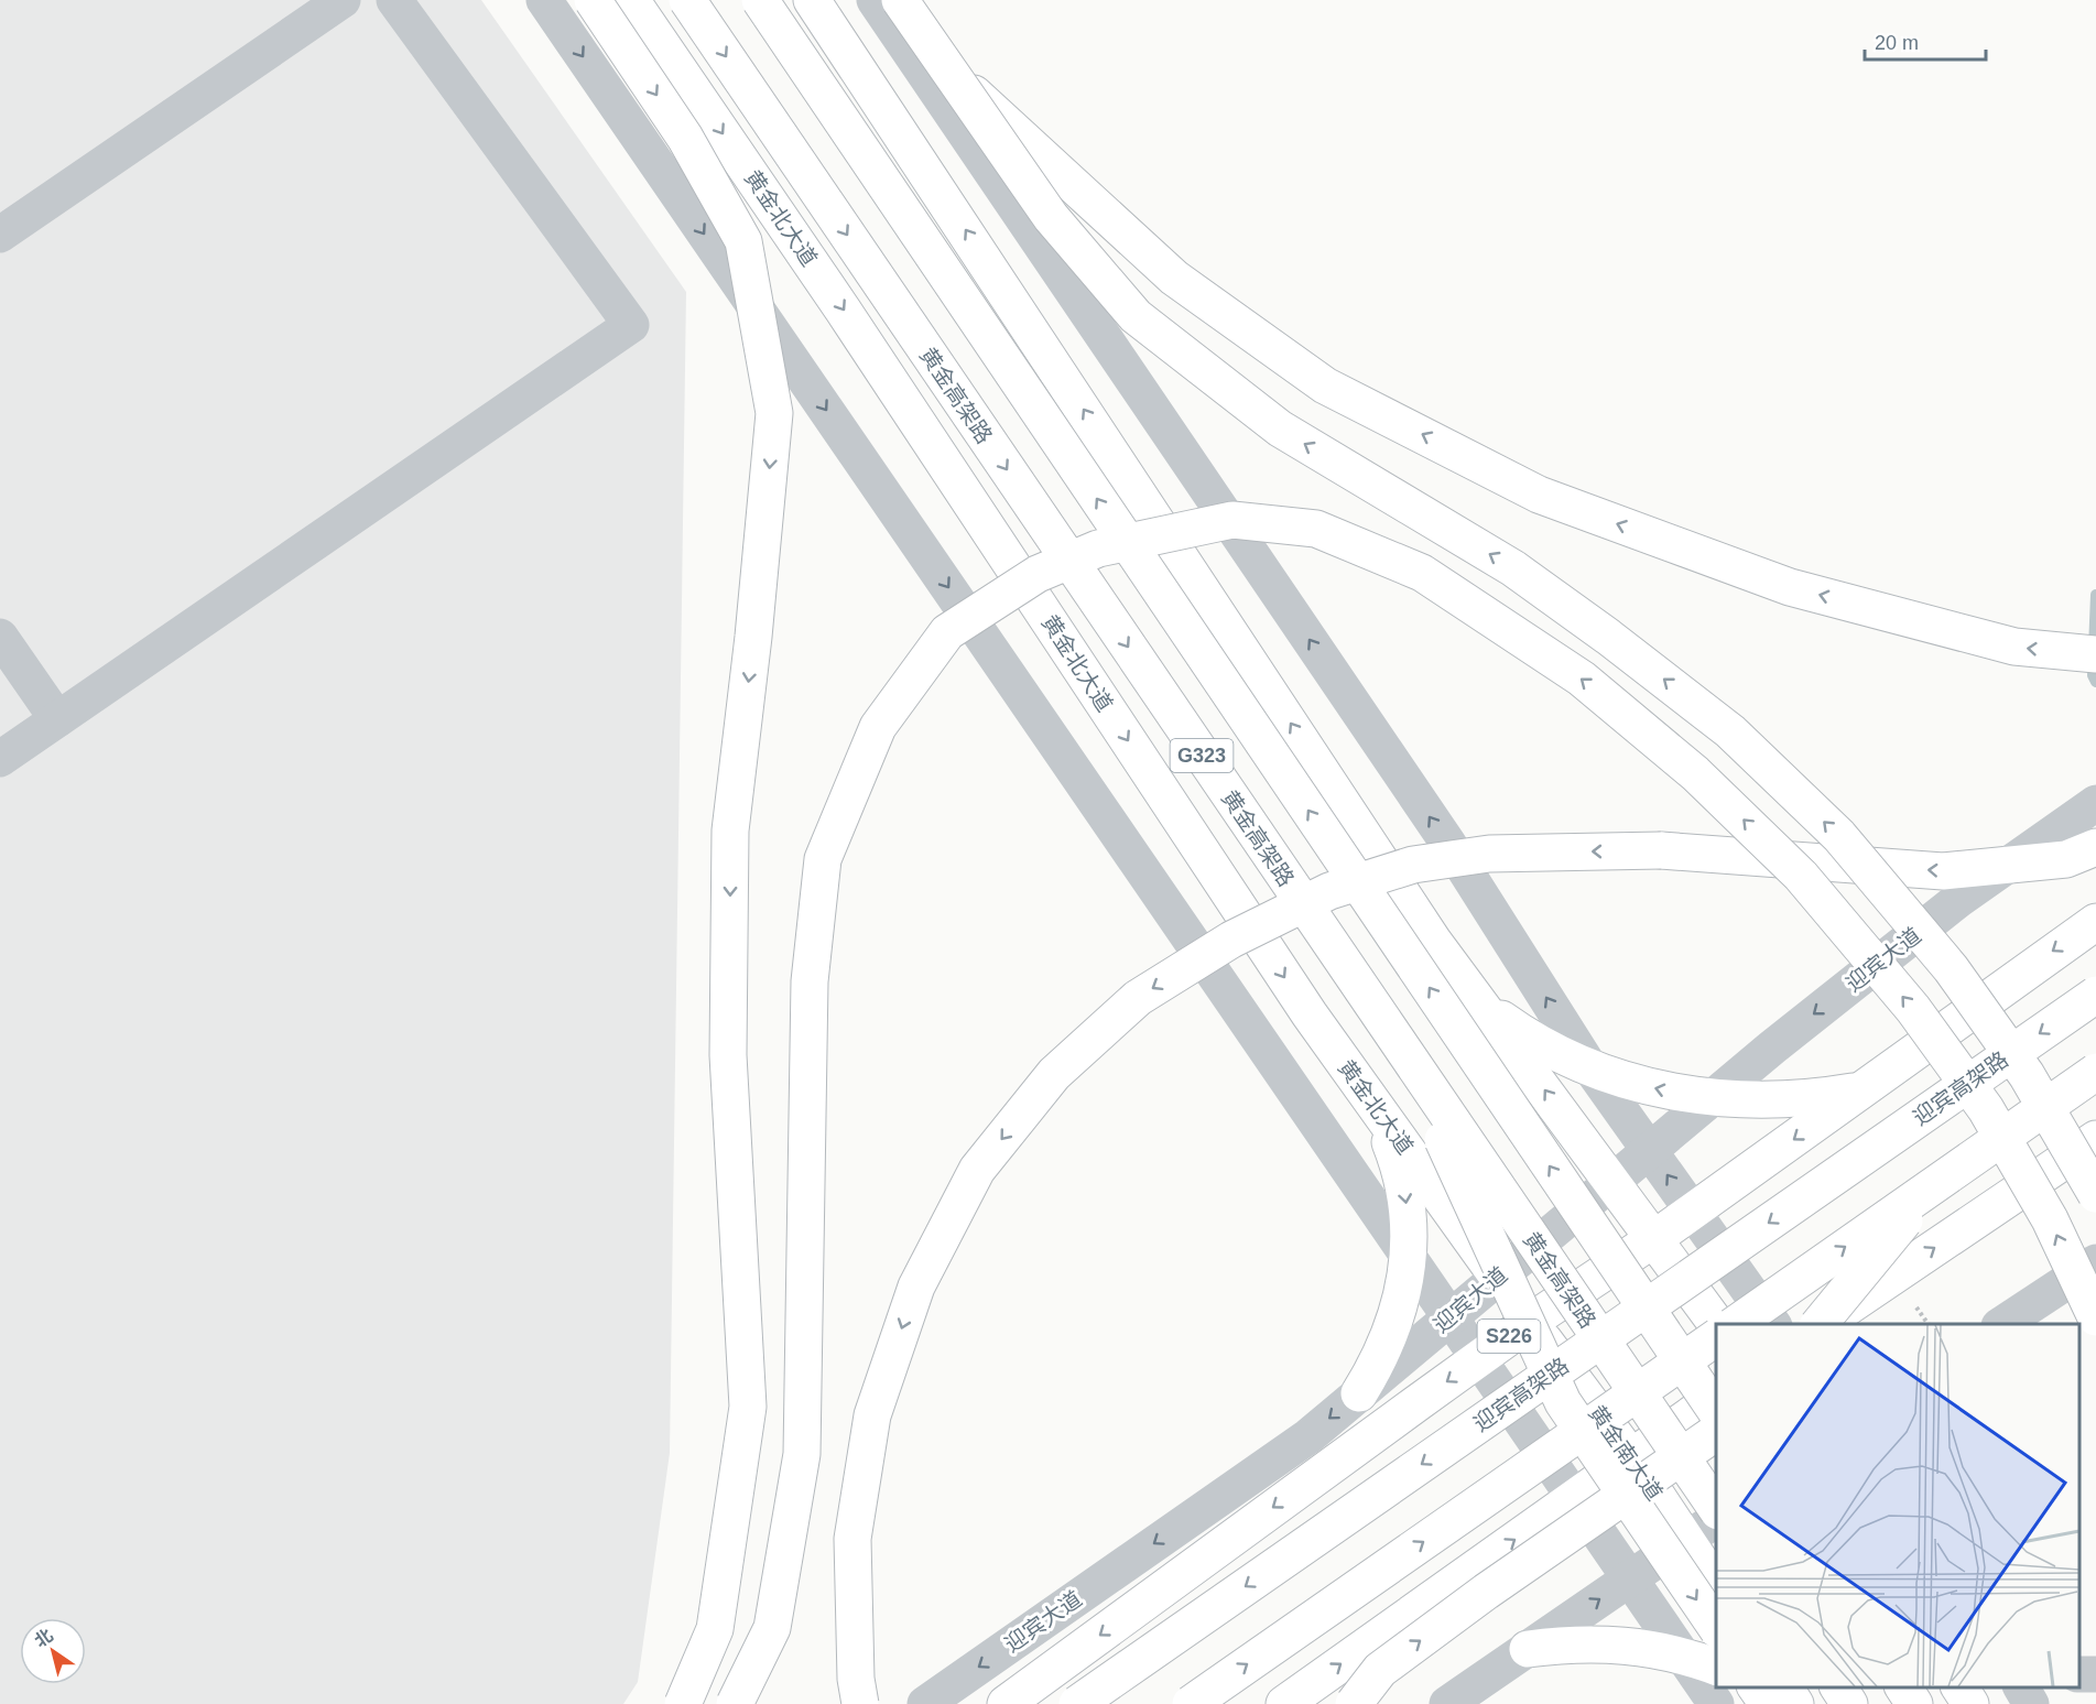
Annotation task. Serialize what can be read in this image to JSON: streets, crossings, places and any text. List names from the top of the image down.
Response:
{
  "streets": {
    "main road": [
      "黄金北大道",
      "黄金高架路",
      "G323",
      "迎宾大道",
      "迎宾高架路",
      "S226",
      "黄金南大道"
    ]
  },
  "crossings": [
    ["黄金北大道", "迎宾大道"],
    ["黄金北大道", "黄金南大道"],
    ["迎宾大道", "黄金南大道"]
  ],
  "one_way": ["迎宾大道"],
  "scale_bar": "20 m",
  "north": "top left"
}
